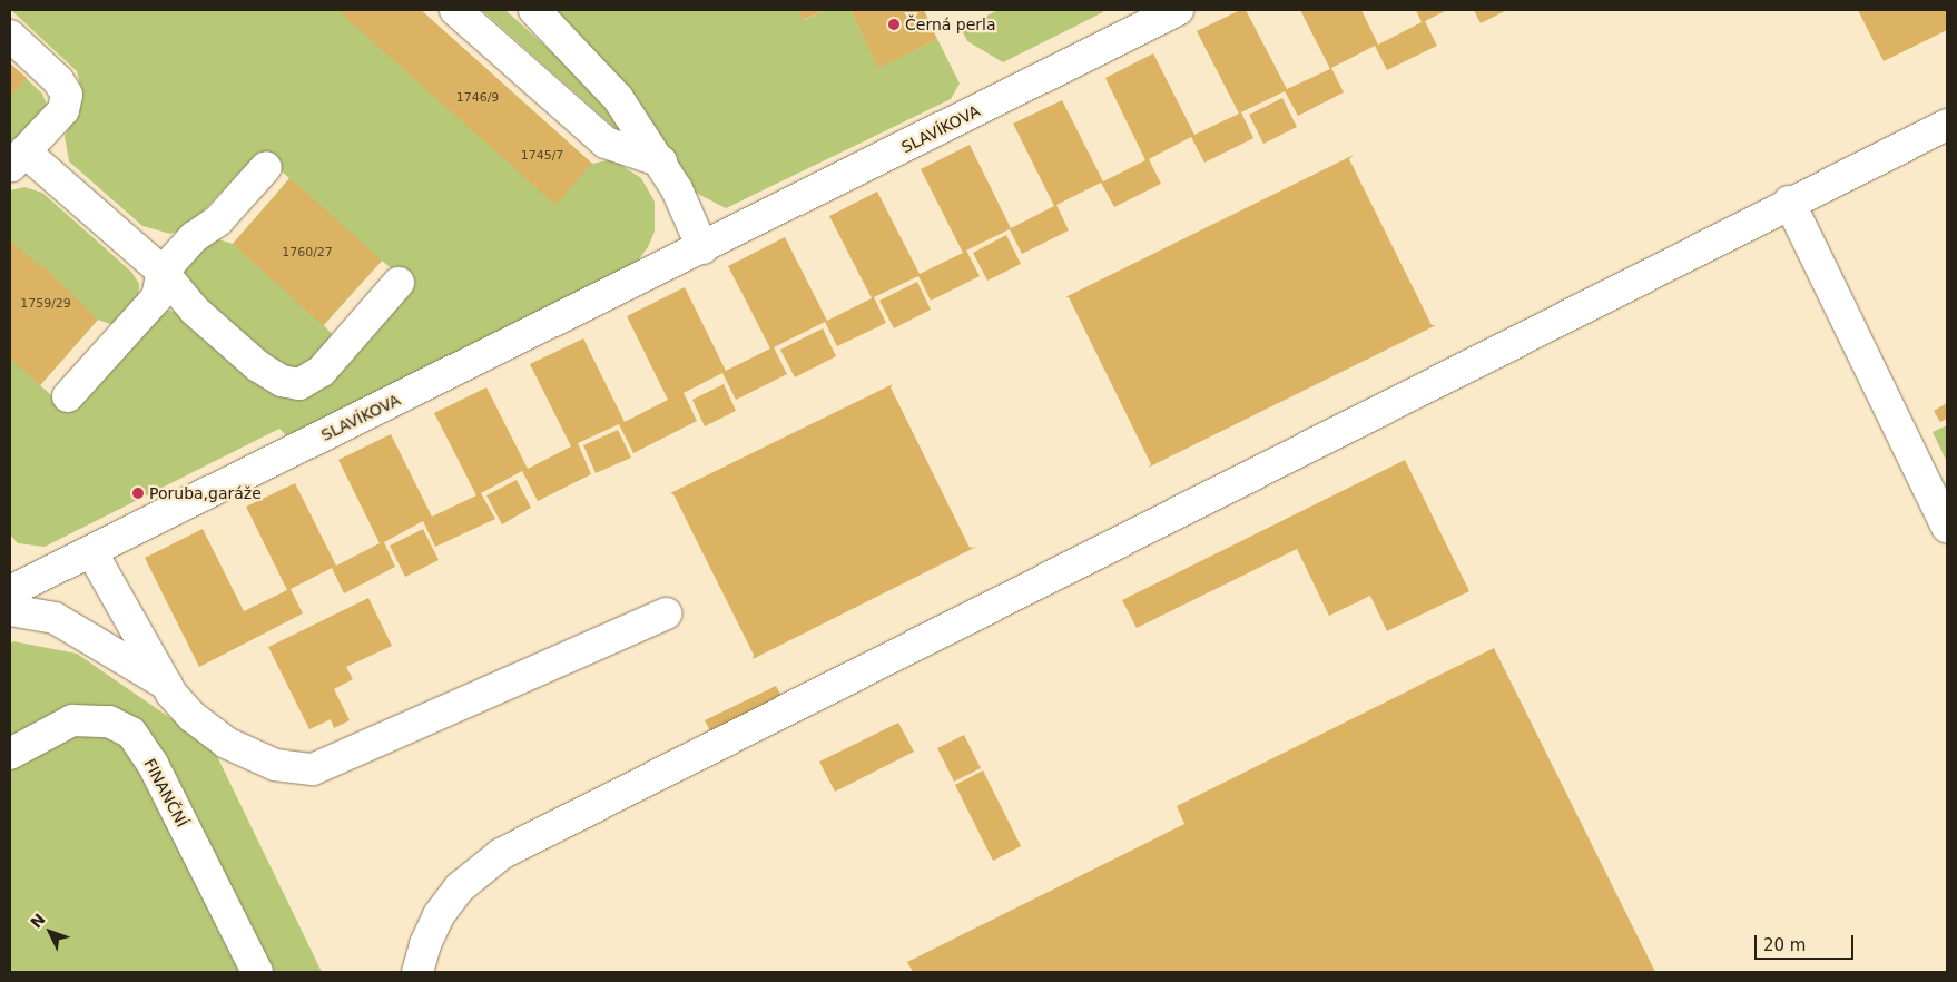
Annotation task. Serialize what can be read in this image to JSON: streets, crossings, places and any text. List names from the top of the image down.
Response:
{
  "streets": {
    "street": ["SLAVÍKOVA", "FINANČNÍ"]
  },
  "places": ["Černá perla", "Poruba,garáže"],
  "house_numbers": [
    "1746/9",
    "1745/7",
    "1760/27",
    "1759/29"
  ],
  "scale_bar": "20 m",
  "north": "top left"
}
